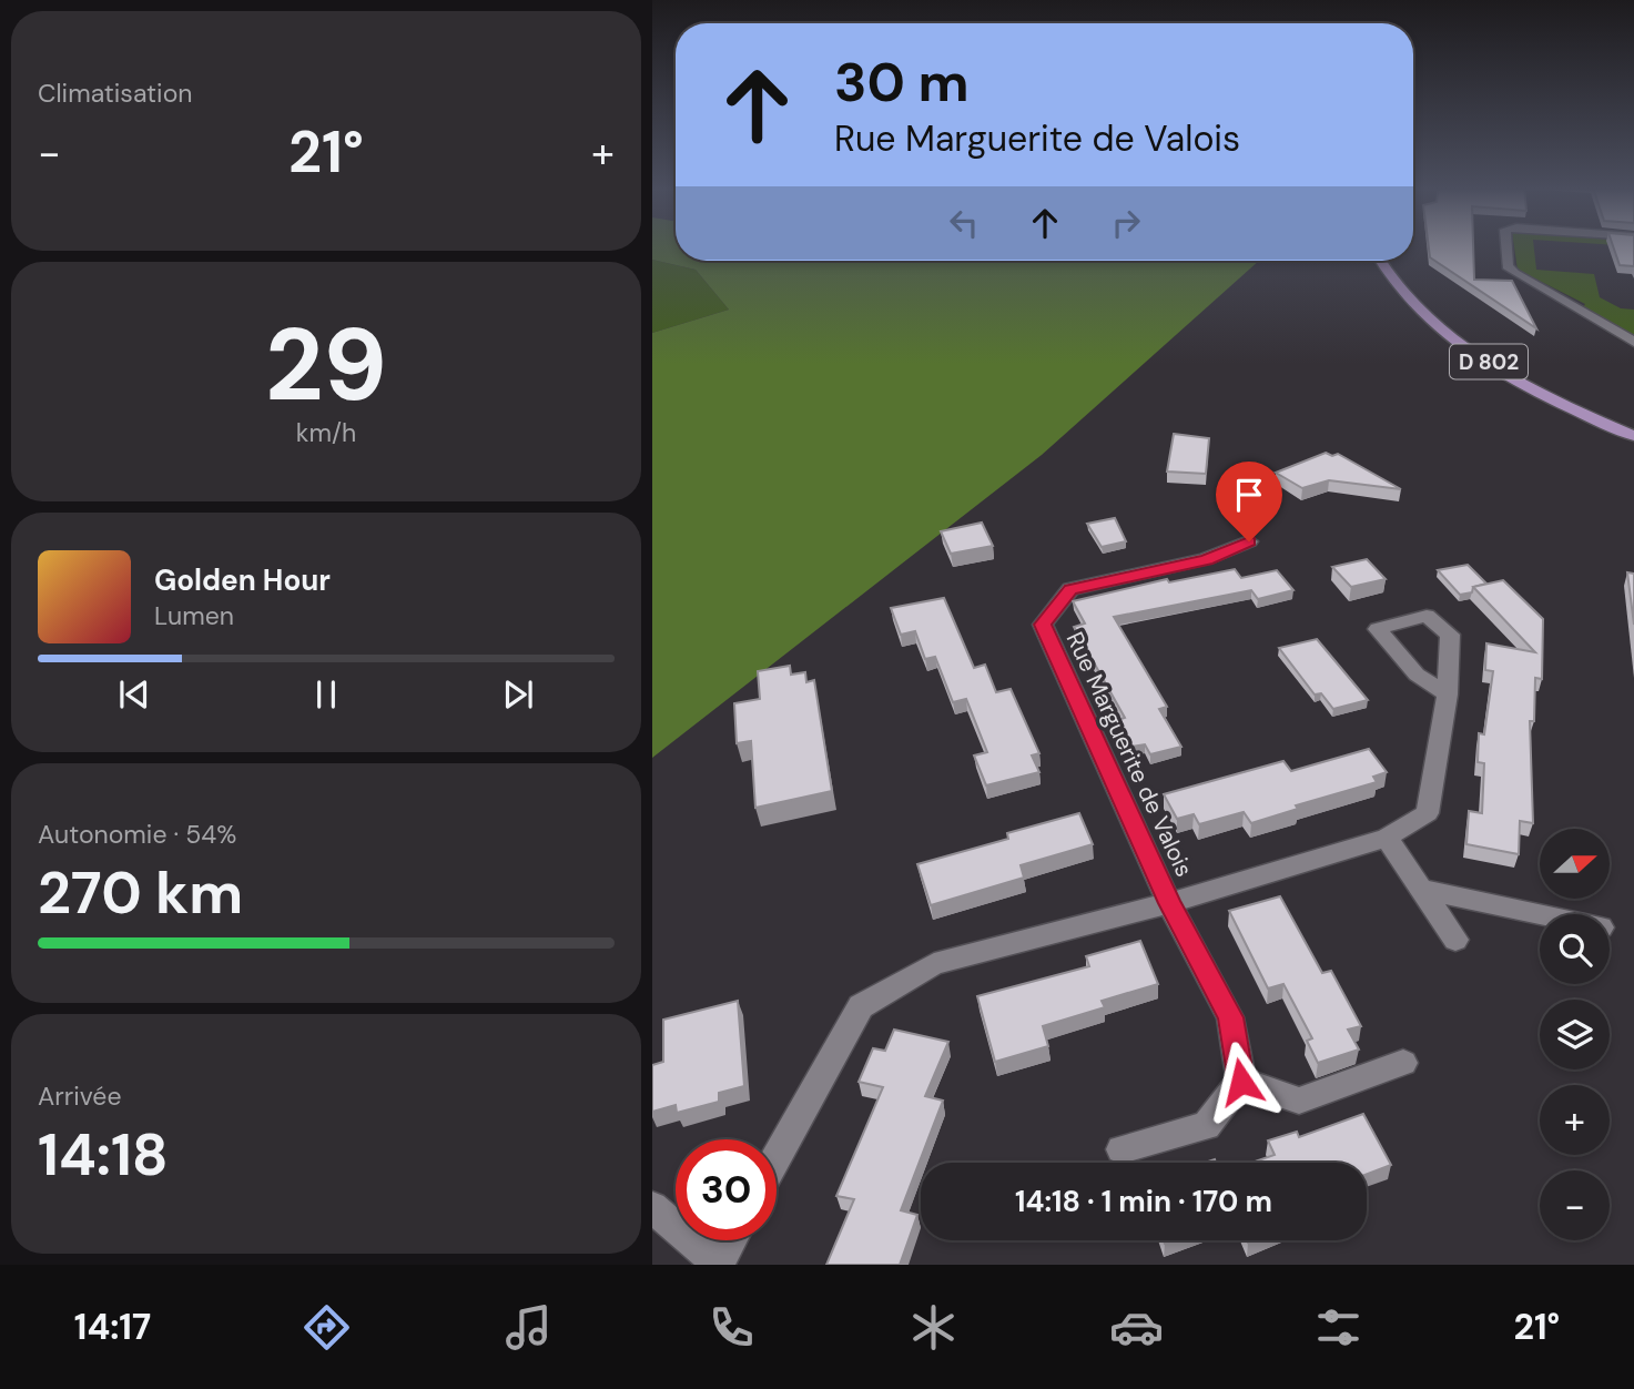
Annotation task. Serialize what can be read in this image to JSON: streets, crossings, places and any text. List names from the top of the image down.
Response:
{
  "streets": {
    "main road": ["D 802"],
    "street": ["Rue Marguerite de Valois"]
  },
  "north": "right",
  "page": {
    "tile": [
      "Climatisation",
      ["29", "km/h"],
      ["Autonomie · 54%", "270 km"],
      ["Arrivée", "14:18"]
    ],
    "turn": ["30 m", "Rue Marguerite de Valois"],
    "heat": ["−", "21°", "+"],
    "song": ["Golden Hour", "Lumen"],
    "map_buttons": ["+", "−"],
    "limit": "30",
    "trip": "14:18 · 1 min · 170 m",
    "tabs": ["14:17", "21°"]
  }
}
